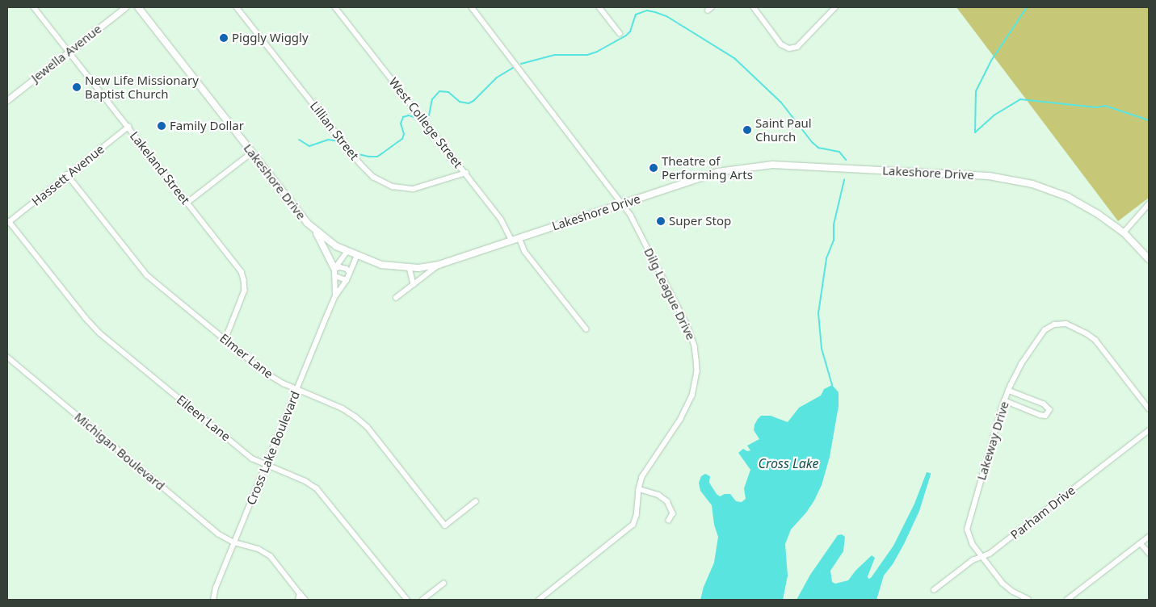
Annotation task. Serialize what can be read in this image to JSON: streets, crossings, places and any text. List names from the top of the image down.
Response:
{
  "streets": {
    "main road": ["Lakeshore Drive"],
    "street": [
      "Jewella Avenue",
      "West College Street",
      "Lillian Street",
      "Lakeland Street",
      "Hassett Avenue",
      "Dilg League Drive",
      "Elmer Lane",
      "Eileen Lane",
      "Lakeway Drive",
      "Cross Lake Boulevard",
      "Michigan Boulevard",
      "Parham Drive"
    ]
  },
  "crossings": [
    ["Jewella Avenue", "Lakeland Street"],
    ["West College Street", "Lillian Street"],
    ["West College Street", "Lakeshore Drive"],
    ["Lakeland Street", "Hassett Avenue"],
    ["Lakeland Street", "Elmer Lane"],
    ["Lakeshore Drive", "Dilg League Drive"],
    ["Lakeshore Drive", "Cross Lake Boulevard"],
    ["Hassett Avenue", "Elmer Lane"],
    ["Hassett Avenue", "Eileen Lane"],
    ["Elmer Lane", "Cross Lake Boulevard"],
    ["Eileen Lane", "Cross Lake Boulevard"],
    ["Lakeway Drive", "Parham Drive"],
    ["Cross Lake Boulevard", "Michigan Boulevard"]
  ],
  "water": ["Cross Lake"],
  "places": [
    "Piggly Wiggly",
    "New Life Missionary Baptist Church",
    "Family Dollar",
    "Saint Paul Church",
    "Theatre of Performing Arts",
    "Super Stop"
  ]
}
